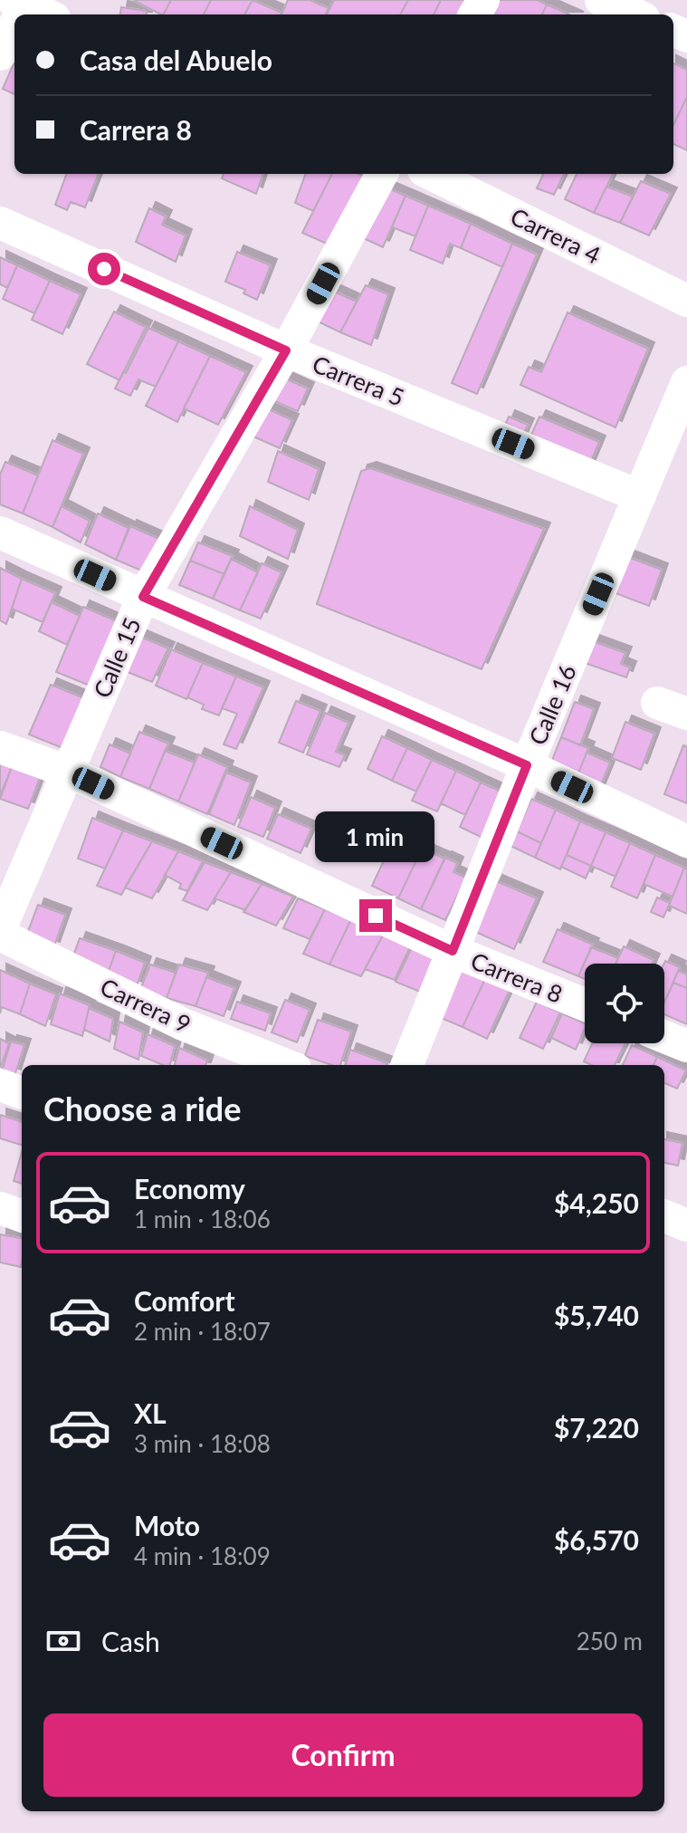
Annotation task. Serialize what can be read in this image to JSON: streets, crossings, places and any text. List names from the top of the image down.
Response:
{
  "streets": {
    "street": [
      "Carrera 4",
      "Carrera 5",
      "Calle 15",
      "Calle 16",
      "Carrera 8",
      "Carrera 9"
    ]
  },
  "crossings": [
    ["Carrera 5", "Calle 15"],
    ["Carrera 5", "Calle 16"],
    ["Calle 15", "Carrera 8"],
    ["Calle 16", "Carrera 8"]
  ],
  "page": {
    "banner": ["Casa del Abuelo", "Carrera 8"],
    "bubble": "1 min",
    "heading": "Choose a ride",
    "list": [
      {
        "name": "Economy",
        "note": "1 min · 18:06",
        "value": "$4,250"
      },
      {
        "name": "Comfort",
        "note": "2 min · 18:07",
        "value": "$5,740"
      },
      {
        "name": "XL",
        "note": "3 min · 18:08",
        "value": "$7,220"
      },
      {
        "name": "Moto",
        "note": "4 min · 18:09",
        "value": "$6,570"
      }
    ],
    "pay": ["Cash", "250 m"],
    "buttons": "Confirm"
  }
}
